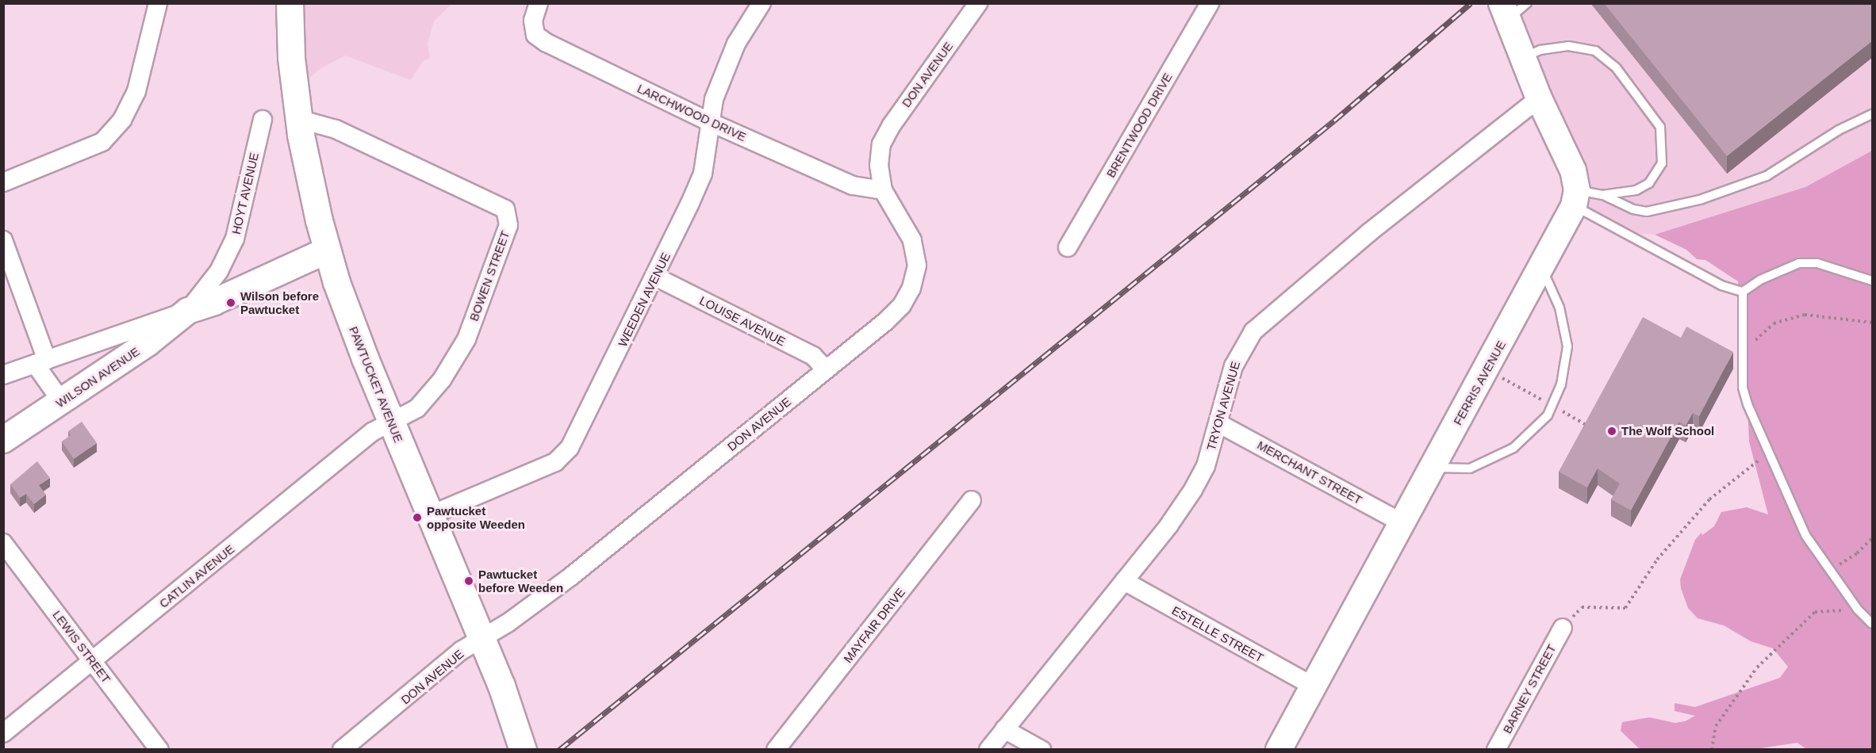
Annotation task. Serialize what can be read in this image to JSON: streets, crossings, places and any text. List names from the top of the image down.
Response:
{
  "streets": {
    "main road": ["PAWTUCKET AVENUE"],
    "street": [
      "DON AVENUE",
      "LARCHWOOD DRIVE",
      "BRENTWOOD DRIVE",
      "HOYT AVENUE",
      "BOWEN STREET",
      "WEEDEN AVENUE",
      "LOUISE AVENUE",
      "WILSON AVENUE",
      "FERRIS AVENUE",
      "TRYON AVENUE",
      "MERCHANT STREET",
      "CATLIN AVENUE",
      "MAYFAIR DRIVE",
      "ESTELLE STREET",
      "LEWIS STREET",
      "BARNEY STREET"
    ]
  },
  "crossings": [
    ["DON AVENUE", "LARCHWOOD DRIVE"],
    ["DON AVENUE", "LOUISE AVENUE"],
    ["DON AVENUE", "PAWTUCKET AVENUE"],
    ["LARCHWOOD DRIVE", "WEEDEN AVENUE"],
    ["HOYT AVENUE", "WILSON AVENUE"],
    ["BOWEN STREET", "PAWTUCKET AVENUE"],
    ["BOWEN STREET", "CATLIN AVENUE"],
    ["WEEDEN AVENUE", "LOUISE AVENUE"],
    ["WEEDEN AVENUE", "PAWTUCKET AVENUE"],
    ["FERRIS AVENUE", "MERCHANT STREET"],
    ["FERRIS AVENUE", "ESTELLE STREET"],
    ["PAWTUCKET AVENUE", "CATLIN AVENUE"],
    ["TRYON AVENUE", "MERCHANT STREET"],
    ["TRYON AVENUE", "ESTELLE STREET"],
    ["CATLIN AVENUE", "LEWIS STREET"]
  ],
  "places": [
    "Wilson before Pawtucket",
    "The Wolf School",
    "Pawtucket opposite Weeden",
    "Pawtucket before Weeden"
  ]
}
